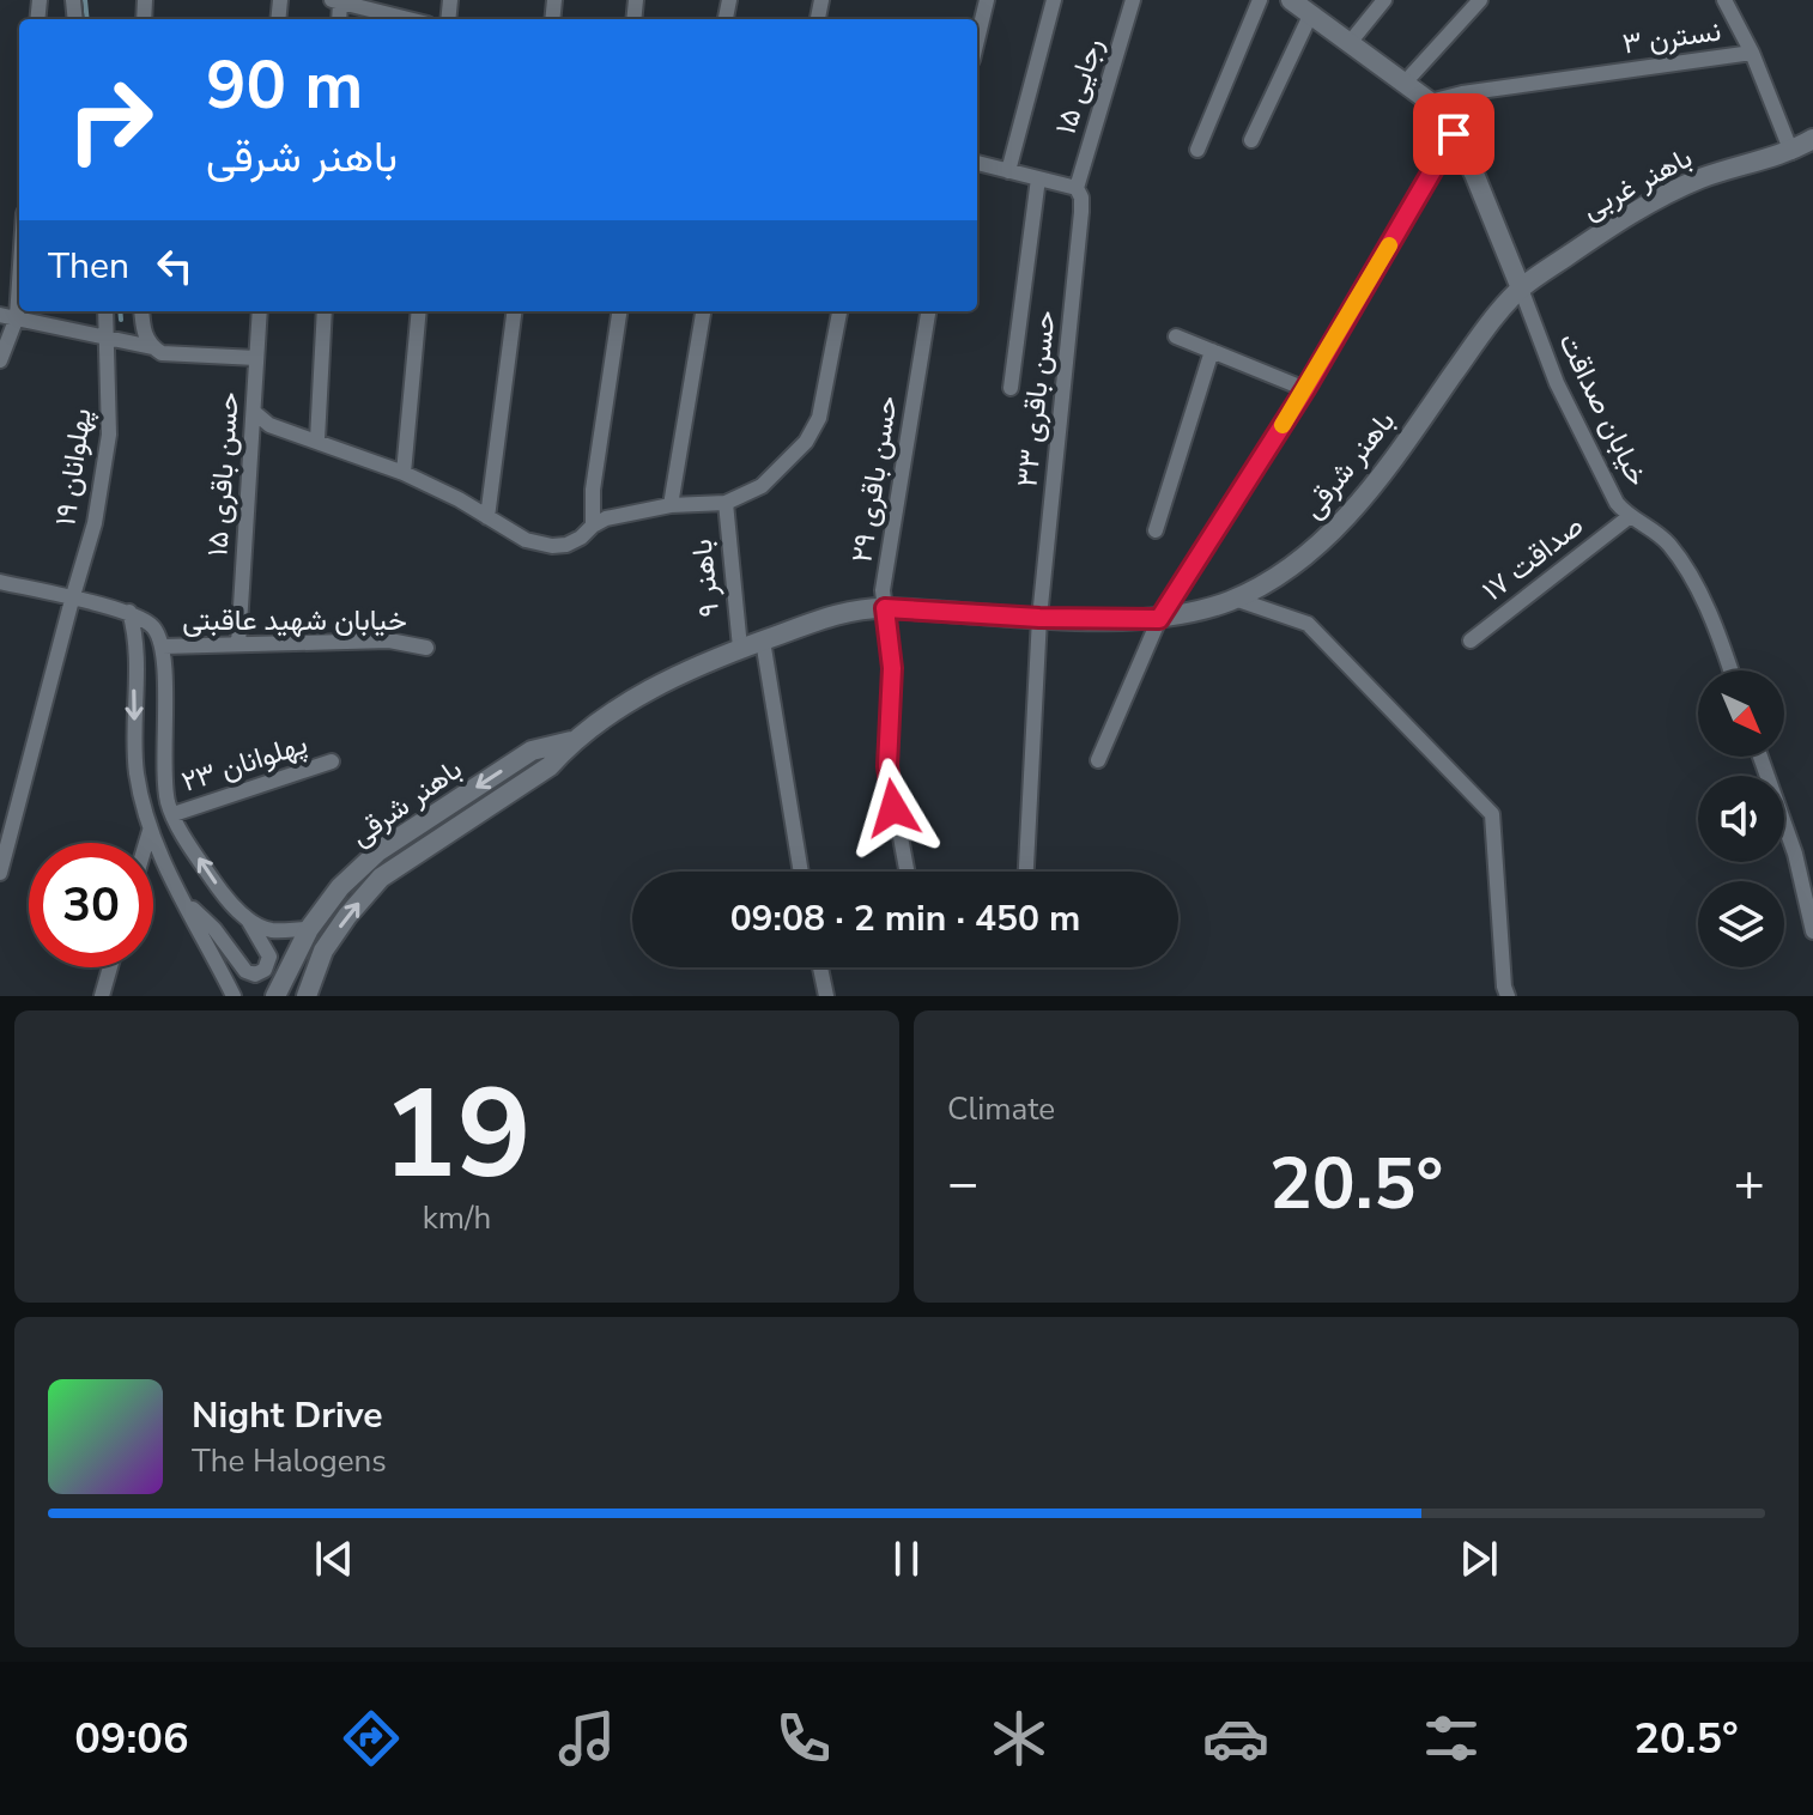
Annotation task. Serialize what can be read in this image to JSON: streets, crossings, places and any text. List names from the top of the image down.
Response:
{
  "streets": {
    "street": [
      "نسترن ۳",
      "رجایی ۱۵",
      "باهنر غربی",
      "حسن باقری ۳۳",
      "خیابان صداقت",
      "باهنر شرقی",
      "پهلوانان ۱۹",
      "حسن باقری ۱۵",
      "حسن باقری ۲۹",
      "صداقت ۱۷",
      "باهنر ۹",
      "خیابان شهید عاقبتی",
      "پهلوانان ۲۳"
    ]
  },
  "crossings": [
    ["رجایی ۱۵", "حسن باقری ۳۳"],
    ["باهنر غربی", "خیابان صداقت"],
    ["باهنر غربی", "باهنر شرقی"],
    ["حسن باقری ۳۳", "باهنر شرقی"],
    ["خیابان صداقت", "باهنر شرقی"],
    ["خیابان صداقت", "صداقت ۱۷"],
    ["باهنر شرقی", "حسن باقری ۲۹"],
    ["باهنر شرقی", "باهنر ۹"],
    ["حسن باقری ۱۵", "خیابان شهید عاقبتی"]
  ],
  "north": "bottom right",
  "page": {
    "turn": ["90 m", "باهنر شرقی"],
    "then": "Then",
    "limit": "30",
    "trip": "09:08 · 2 min · 450 m",
    "tile": [
      ["19", "km/h"],
      "Climate"
    ],
    "heat": ["−", "20.5°", "+"],
    "song": ["Night Drive", "The Halogens"],
    "tabs": ["09:06", "20.5°"]
  }
}
